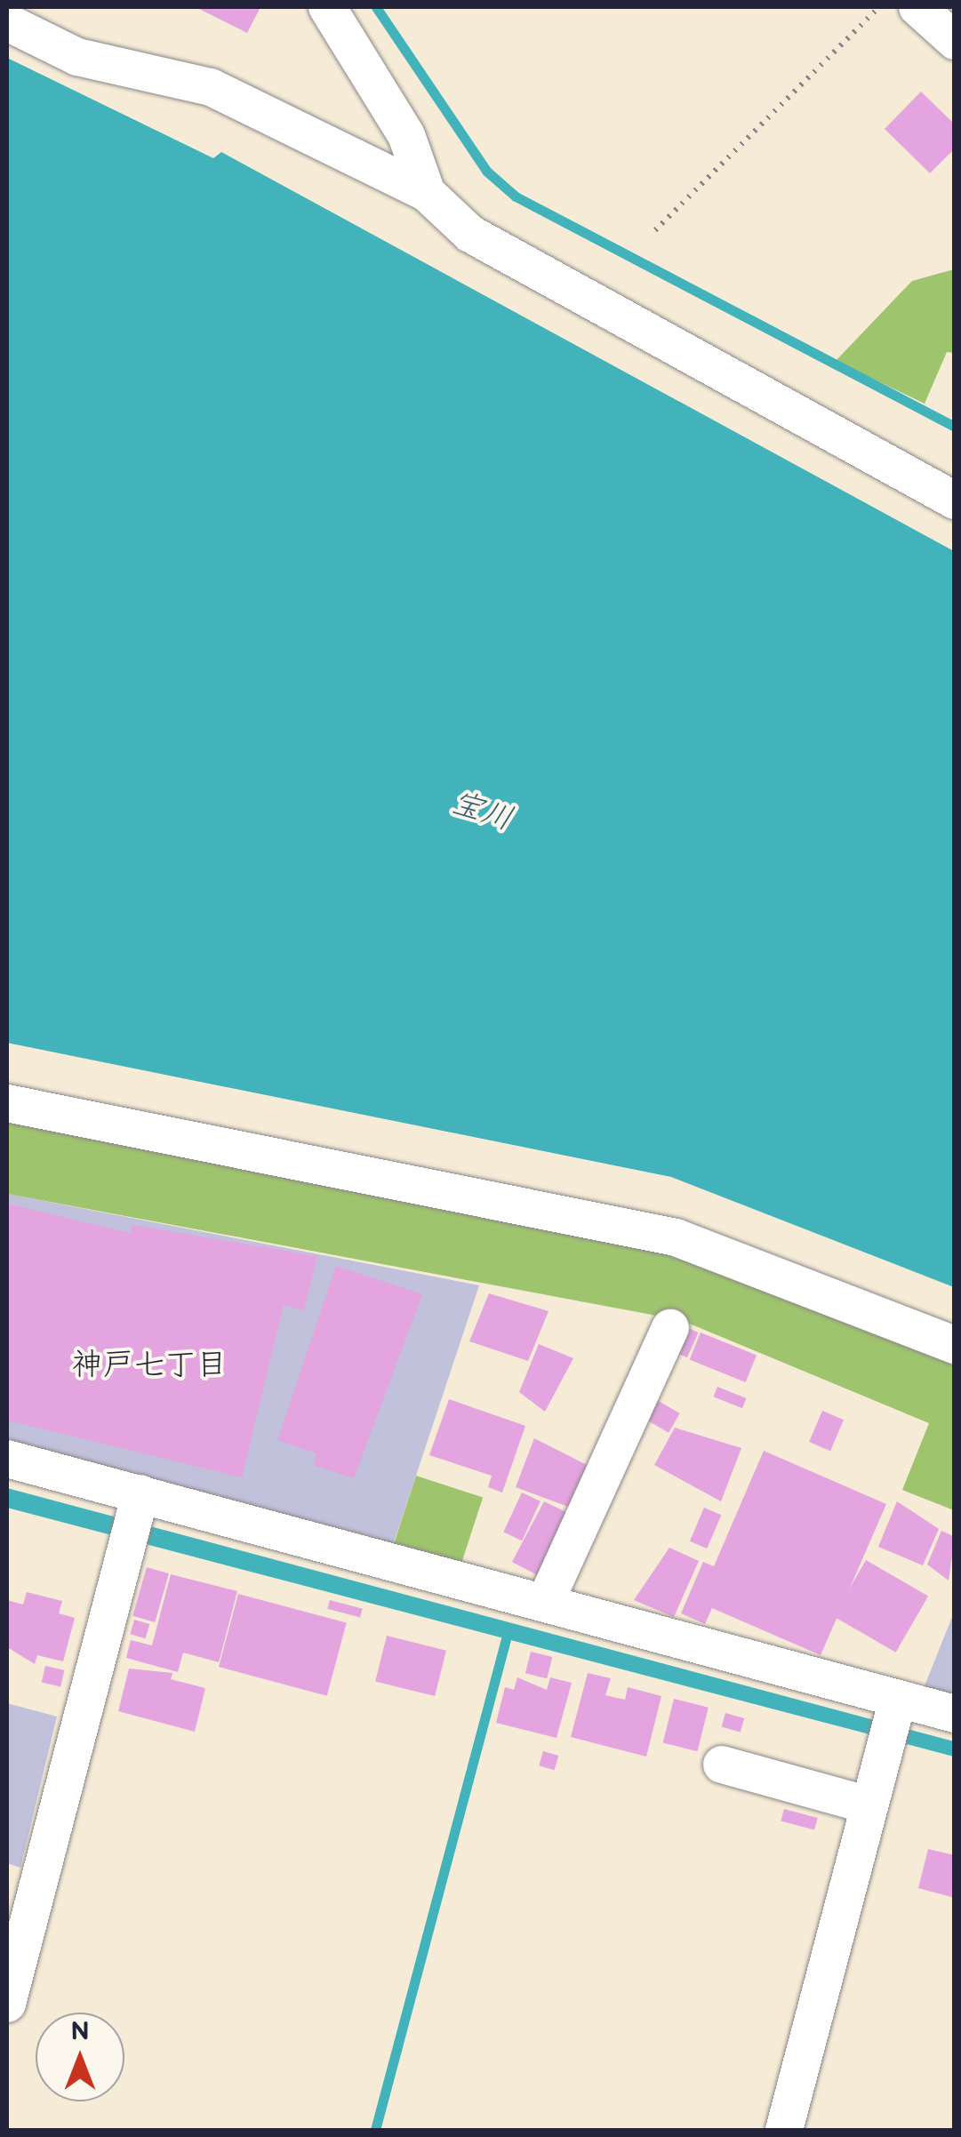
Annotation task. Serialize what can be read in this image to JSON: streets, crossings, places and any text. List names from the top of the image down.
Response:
{
  "districts": ["神戸七丁目"],
  "water": ["宝川"],
  "north": "top"
}
